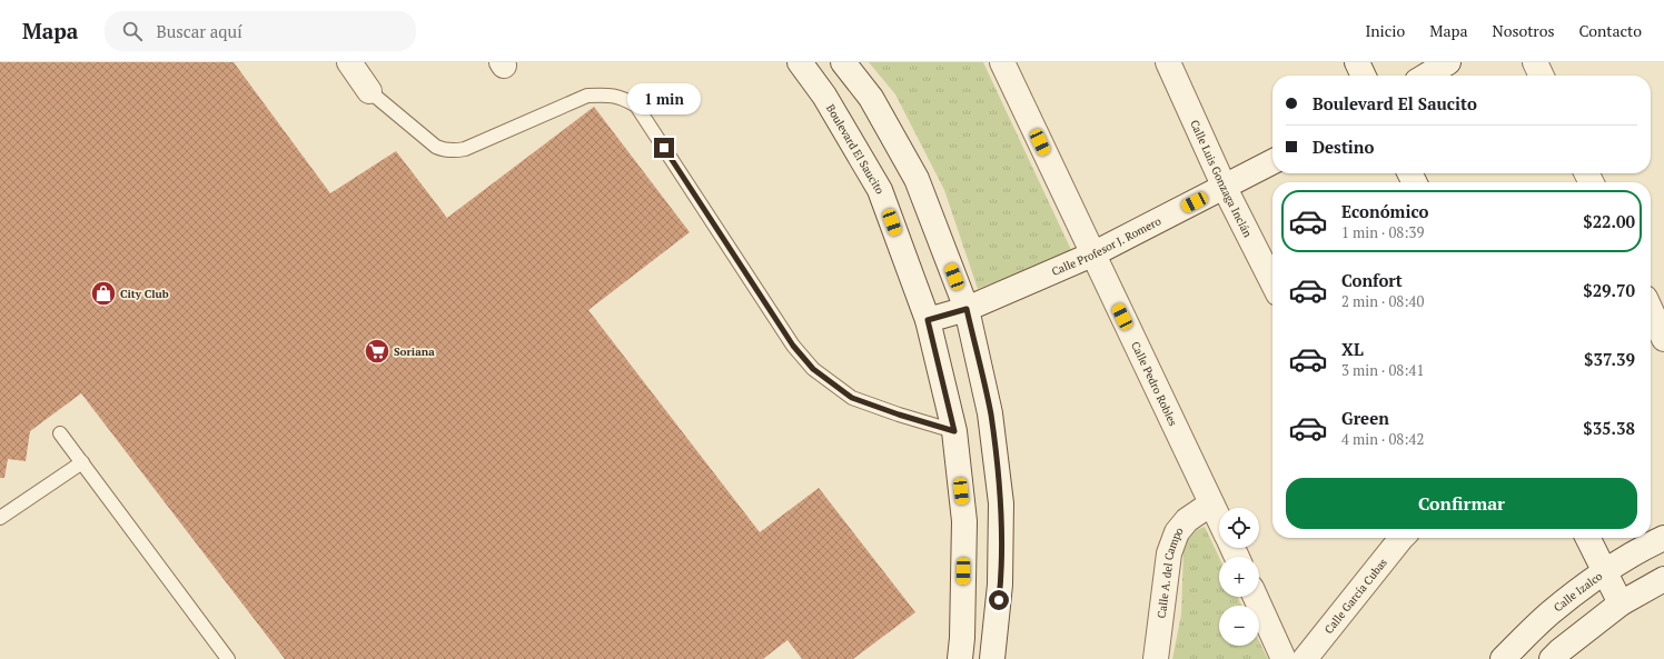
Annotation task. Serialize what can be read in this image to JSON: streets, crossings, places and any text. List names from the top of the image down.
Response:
{
  "streets": {
    "street": [
      "Boulevard El Saucito",
      "Calle Luis Gonzaga Inclán",
      "Calle Profesor J. Romero",
      "Calle Pedro Robles",
      "Calle A. del Campo",
      "Calle Izalco",
      "Calle García Cubas"
    ]
  },
  "crossings": [
    ["Boulevard El Saucito", "Calle Profesor J. Romero"],
    ["Calle Luis Gonzaga Inclán", "Calle Profesor J. Romero"],
    ["Calle Profesor J. Romero", "Calle Pedro Robles"],
    ["Calle Pedro Robles", "Calle A. del Campo"]
  ],
  "places": {
    "shop": ["City Club"],
    "supermarket": ["Soriana"]
  },
  "page": {
    "header": "Mapa",
    "search": "Buscar aquí",
    "nav": [
      "Inicio",
      "Mapa",
      "Nosotros",
      "Contacto"
    ],
    "banner": ["Boulevard El Saucito", "Destino"],
    "bubble": "1 min",
    "list": [
      {
        "name": "Económico",
        "note": "1 min · 08:39",
        "value": "$22.00"
      },
      {
        "name": "Confort",
        "note": "2 min · 08:40",
        "value": "$29.70"
      },
      {
        "name": "XL",
        "note": "3 min · 08:41",
        "value": "$37.39"
      },
      {
        "name": "Green",
        "note": "4 min · 08:42",
        "value": "$35.38"
      }
    ],
    "buttons": "Confirmar",
    "map_buttons": ["+", "−"]
  }
}
